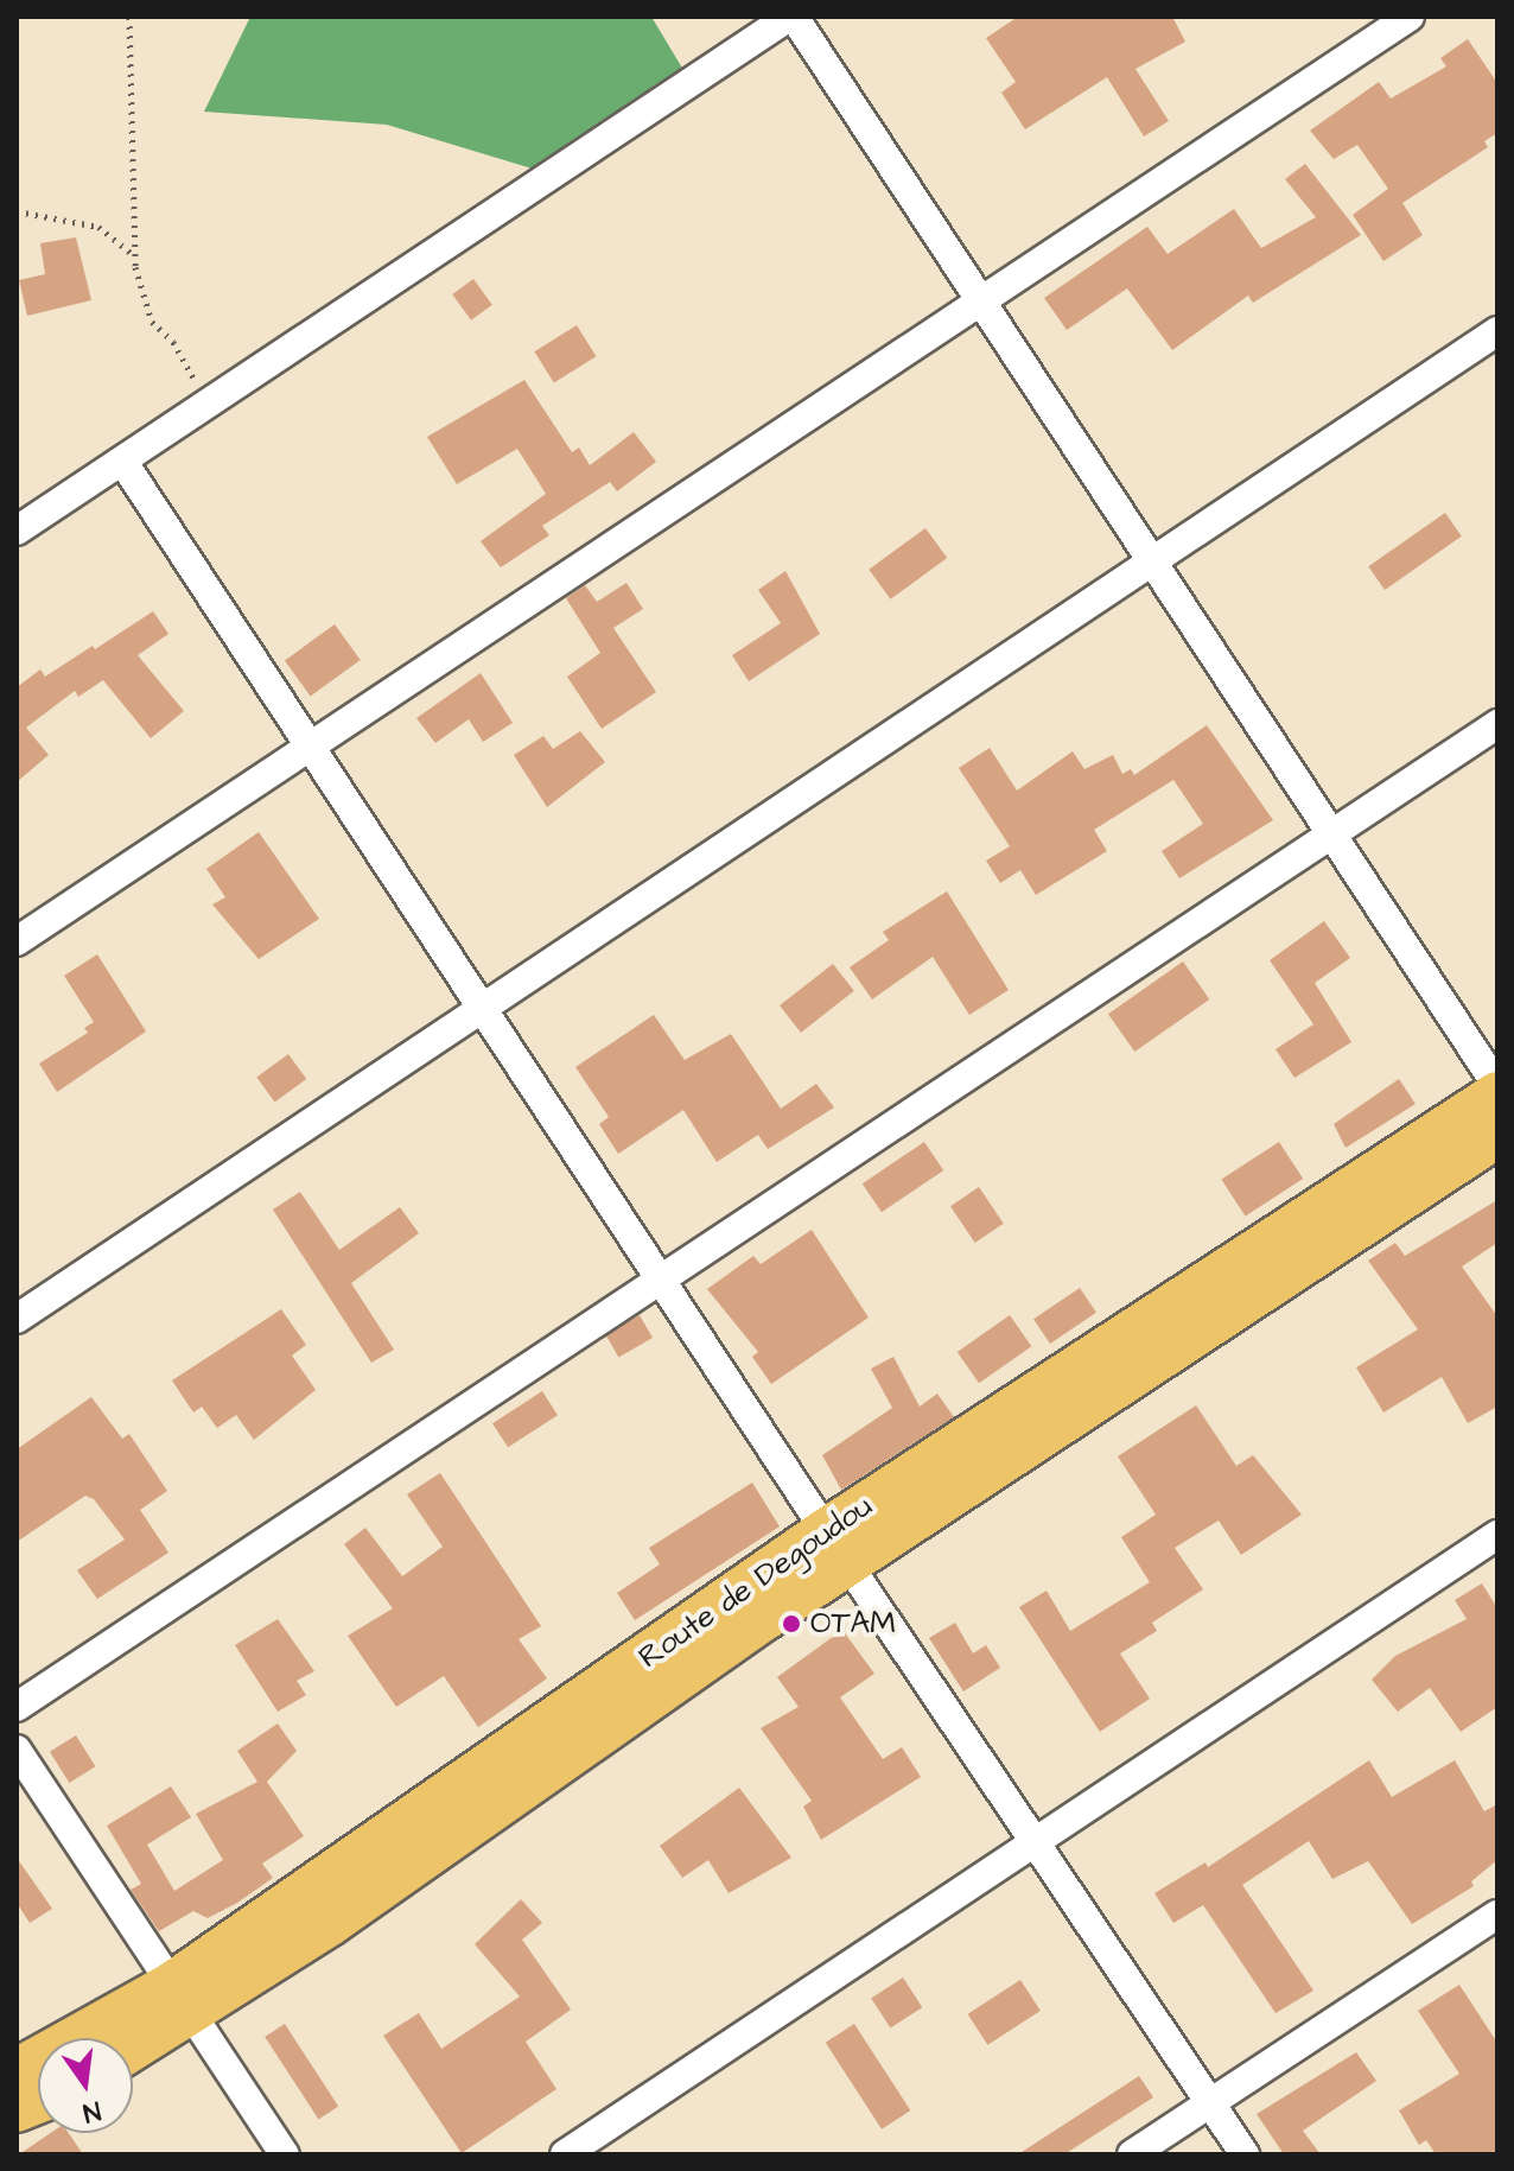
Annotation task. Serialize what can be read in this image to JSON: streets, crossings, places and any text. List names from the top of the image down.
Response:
{
  "streets": {
    "main road": ["Route de Degoudou"]
  },
  "places": ["OTAM"],
  "north": "bottom"
}
